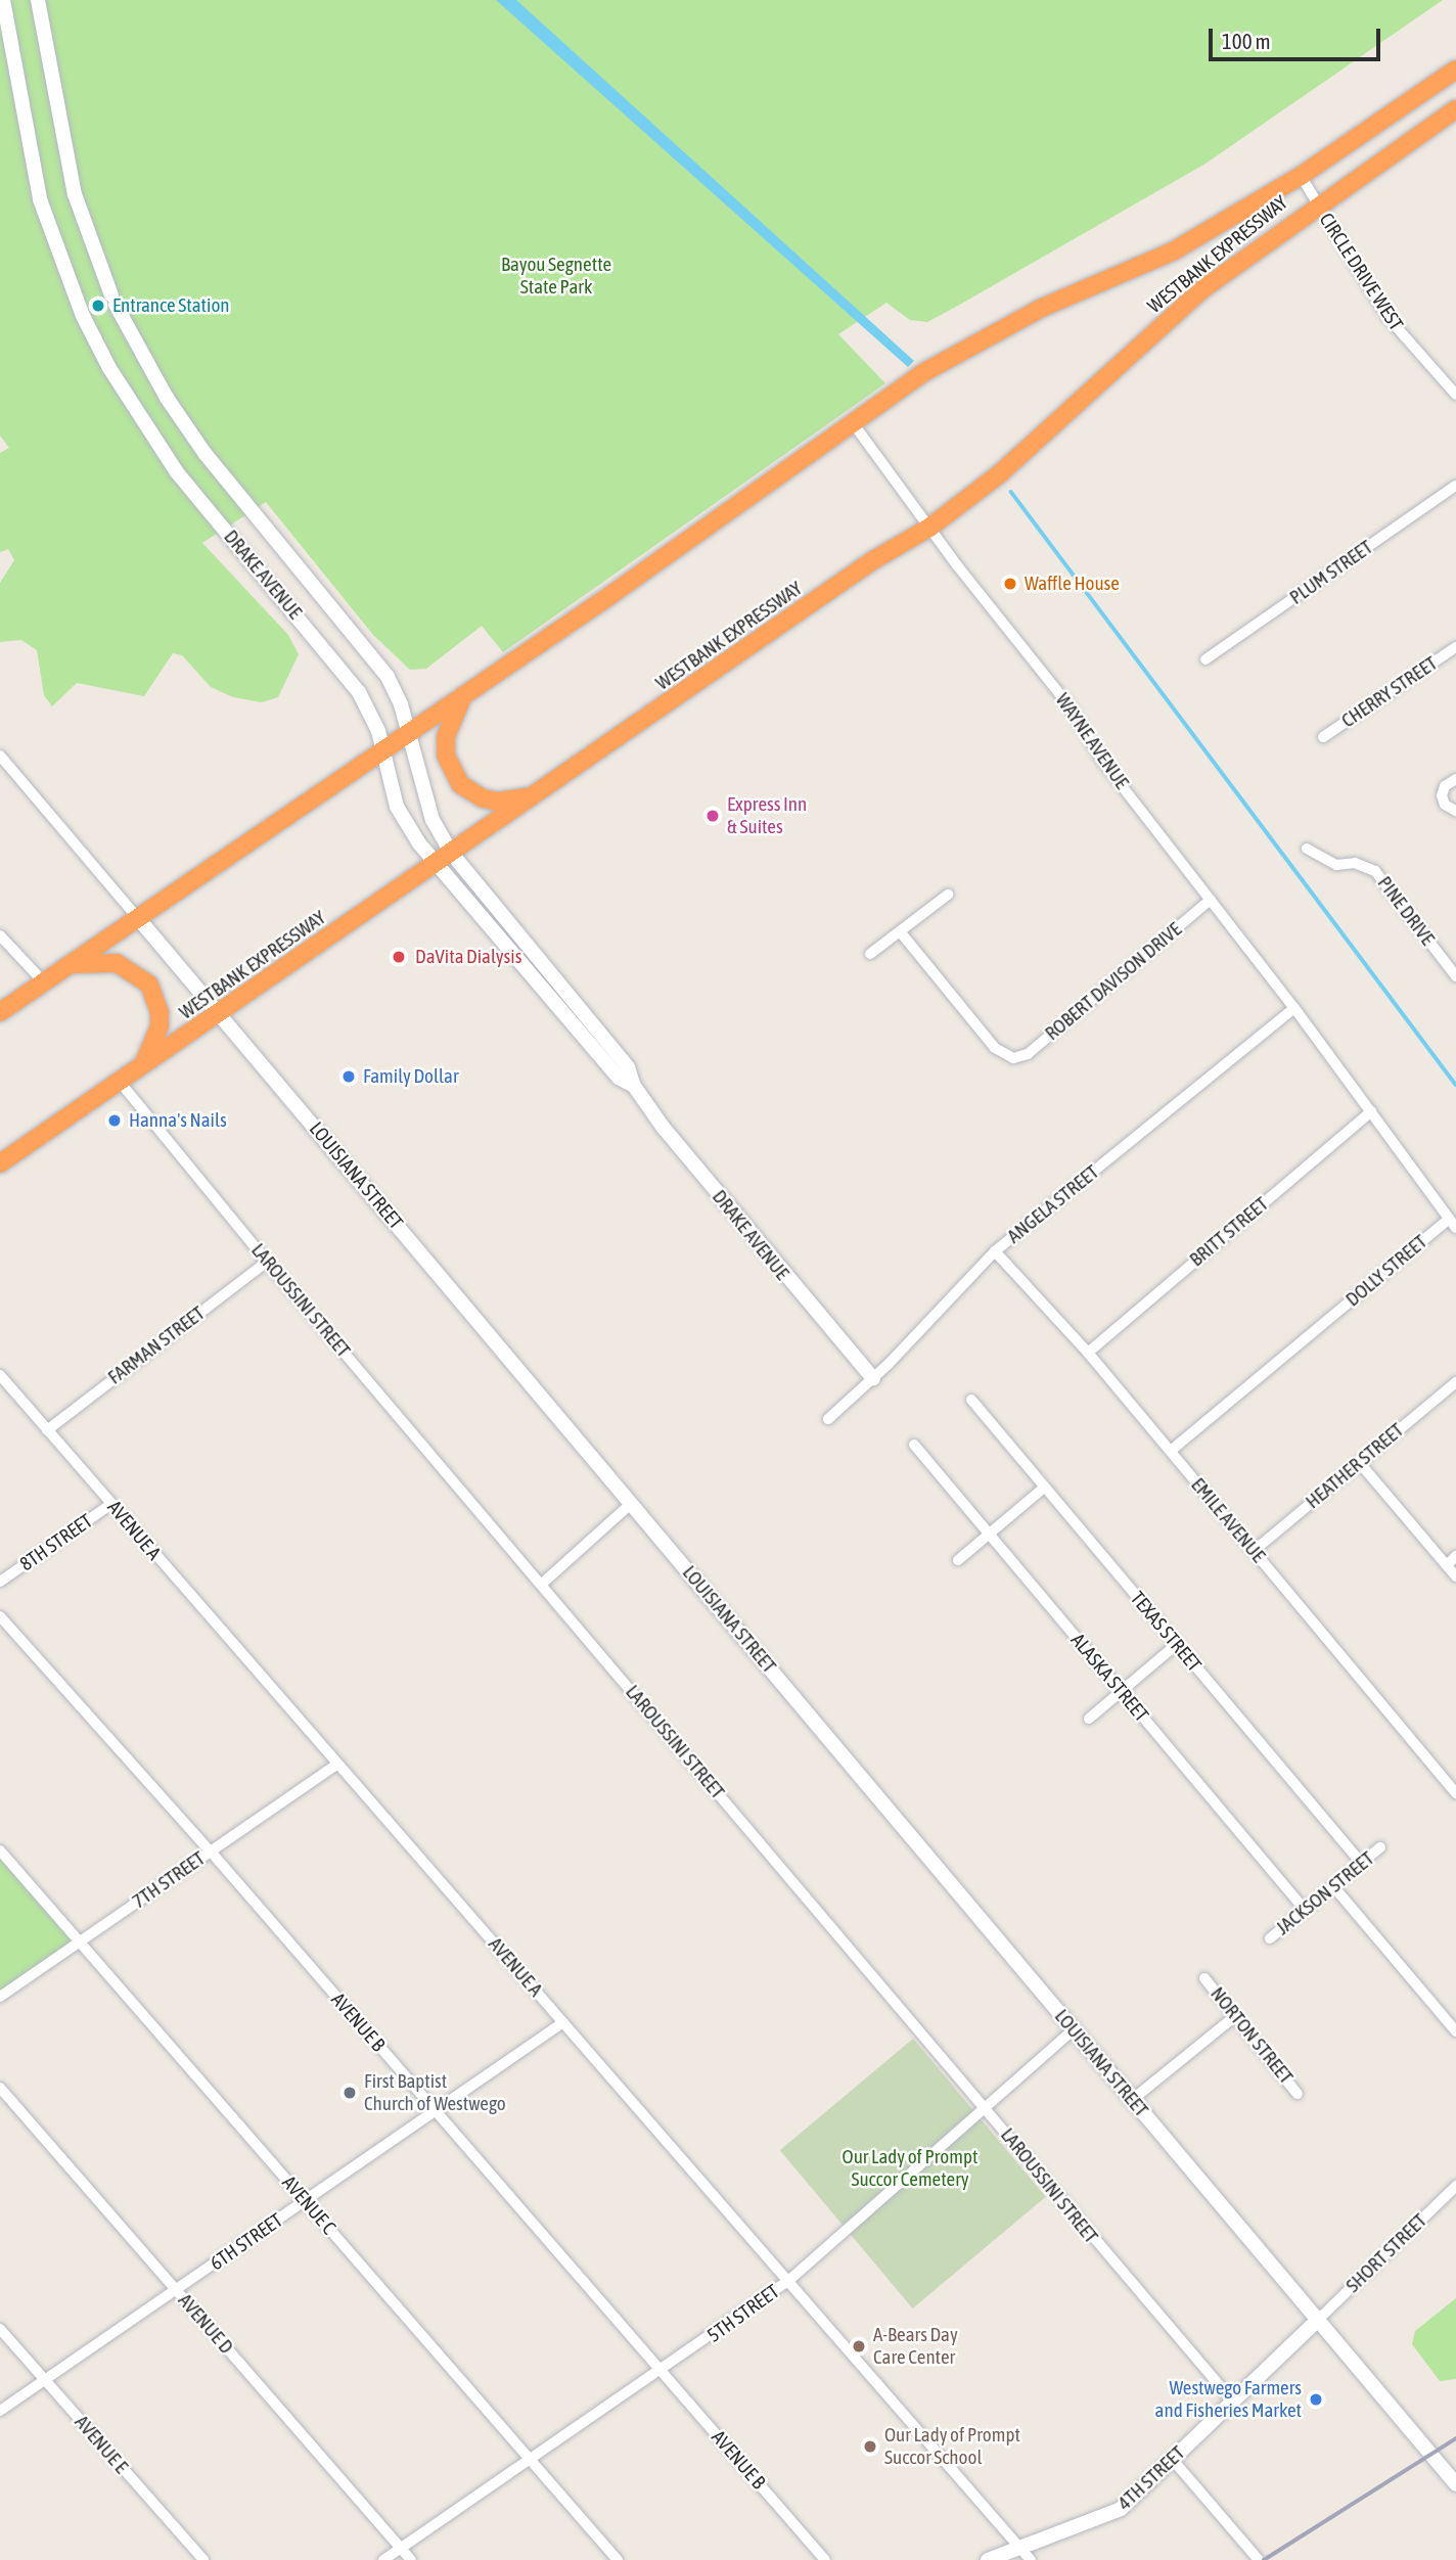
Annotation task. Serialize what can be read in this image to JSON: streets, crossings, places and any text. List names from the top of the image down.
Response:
{
  "streets": {
    "highway": ["WESTBANK EXPRESSWAY"],
    "street": [
      "CIRCLE DRIVE WEST",
      "PLUM STREET",
      "DRAKE AVENUE",
      "CHERRY STREET",
      "WAYNE AVENUE",
      "PINE DRIVE",
      "ROBERT DAVISON DRIVE",
      "LOUISIANA STREET",
      "ANGELA STREET",
      "BRITT STREET",
      "DOLLY STREET",
      "LAROUSSINI STREET",
      "FARMAN STREET",
      "HEATHER STREET",
      "EMILE AVENUE",
      "AVENUE A",
      "8TH STREET",
      "TEXAS STREET",
      "ALASKA STREET",
      "7TH STREET",
      "JACKSON STREET",
      "AVENUE B",
      "NORTON STREET",
      "AVENUE C",
      "6TH STREET",
      "SHORT STREET",
      "5TH STREET",
      "AVENUE D",
      "AVENUE E",
      "4TH STREET"
    ]
  },
  "crossings": [
    ["WESTBANK EXPRESSWAY", "CIRCLE DRIVE WEST"],
    ["WESTBANK EXPRESSWAY", "DRAKE AVENUE"],
    ["WESTBANK EXPRESSWAY", "WAYNE AVENUE"],
    ["WESTBANK EXPRESSWAY", "LOUISIANA STREET"],
    ["WESTBANK EXPRESSWAY", "LAROUSSINI STREET"],
    ["DRAKE AVENUE", "ANGELA STREET"],
    ["WAYNE AVENUE", "ROBERT DAVISON DRIVE"],
    ["WAYNE AVENUE", "ANGELA STREET"],
    ["WAYNE AVENUE", "DOLLY STREET"],
    ["LOUISIANA STREET", "SHORT STREET"],
    ["LOUISIANA STREET", "5TH STREET"],
    ["LOUISIANA STREET", "4TH STREET"],
    ["ANGELA STREET", "EMILE AVENUE"],
    ["BRITT STREET", "DOLLY STREET"],
    ["BRITT STREET", "EMILE AVENUE"],
    ["DOLLY STREET", "EMILE AVENUE"],
    ["LAROUSSINI STREET", "FARMAN STREET"],
    ["LAROUSSINI STREET", "5TH STREET"],
    ["LAROUSSINI STREET", "4TH STREET"],
    ["FARMAN STREET", "AVENUE A"],
    ["HEATHER STREET", "EMILE AVENUE"],
    ["AVENUE A", "8TH STREET"],
    ["AVENUE A", "7TH STREET"],
    ["AVENUE A", "6TH STREET"],
    ["AVENUE A", "5TH STREET"],
    ["AVENUE A", "4TH STREET"],
    ["TEXAS STREET", "JACKSON STREET"],
    ["ALASKA STREET", "JACKSON STREET"],
    ["7TH STREET", "AVENUE B"],
    ["7TH STREET", "AVENUE C"],
    ["AVENUE B", "6TH STREET"],
    ["AVENUE B", "5TH STREET"],
    ["AVENUE C", "6TH STREET"],
    ["AVENUE C", "5TH STREET"],
    ["6TH STREET", "AVENUE D"],
    ["6TH STREET", "AVENUE E"],
    ["SHORT STREET", "4TH STREET"],
    ["5TH STREET", "AVENUE D"]
  ],
  "parks": ["Bayou Segnette State Park", "Our Lady of Prompt Succor Cemetery"],
  "places": [
    "Entrance Station",
    "Waffle House",
    "Express Inn & Suites",
    "DaVita Dialysis",
    "Family Dollar",
    "Hanna's Nails",
    "First Baptist Church of Westwego",
    "A-Bears Day Care Center",
    "Westwego Farmers and Fisheries Market",
    "Our Lady of Prompt Succor School"
  ],
  "scale_bar": "100 m"
}
